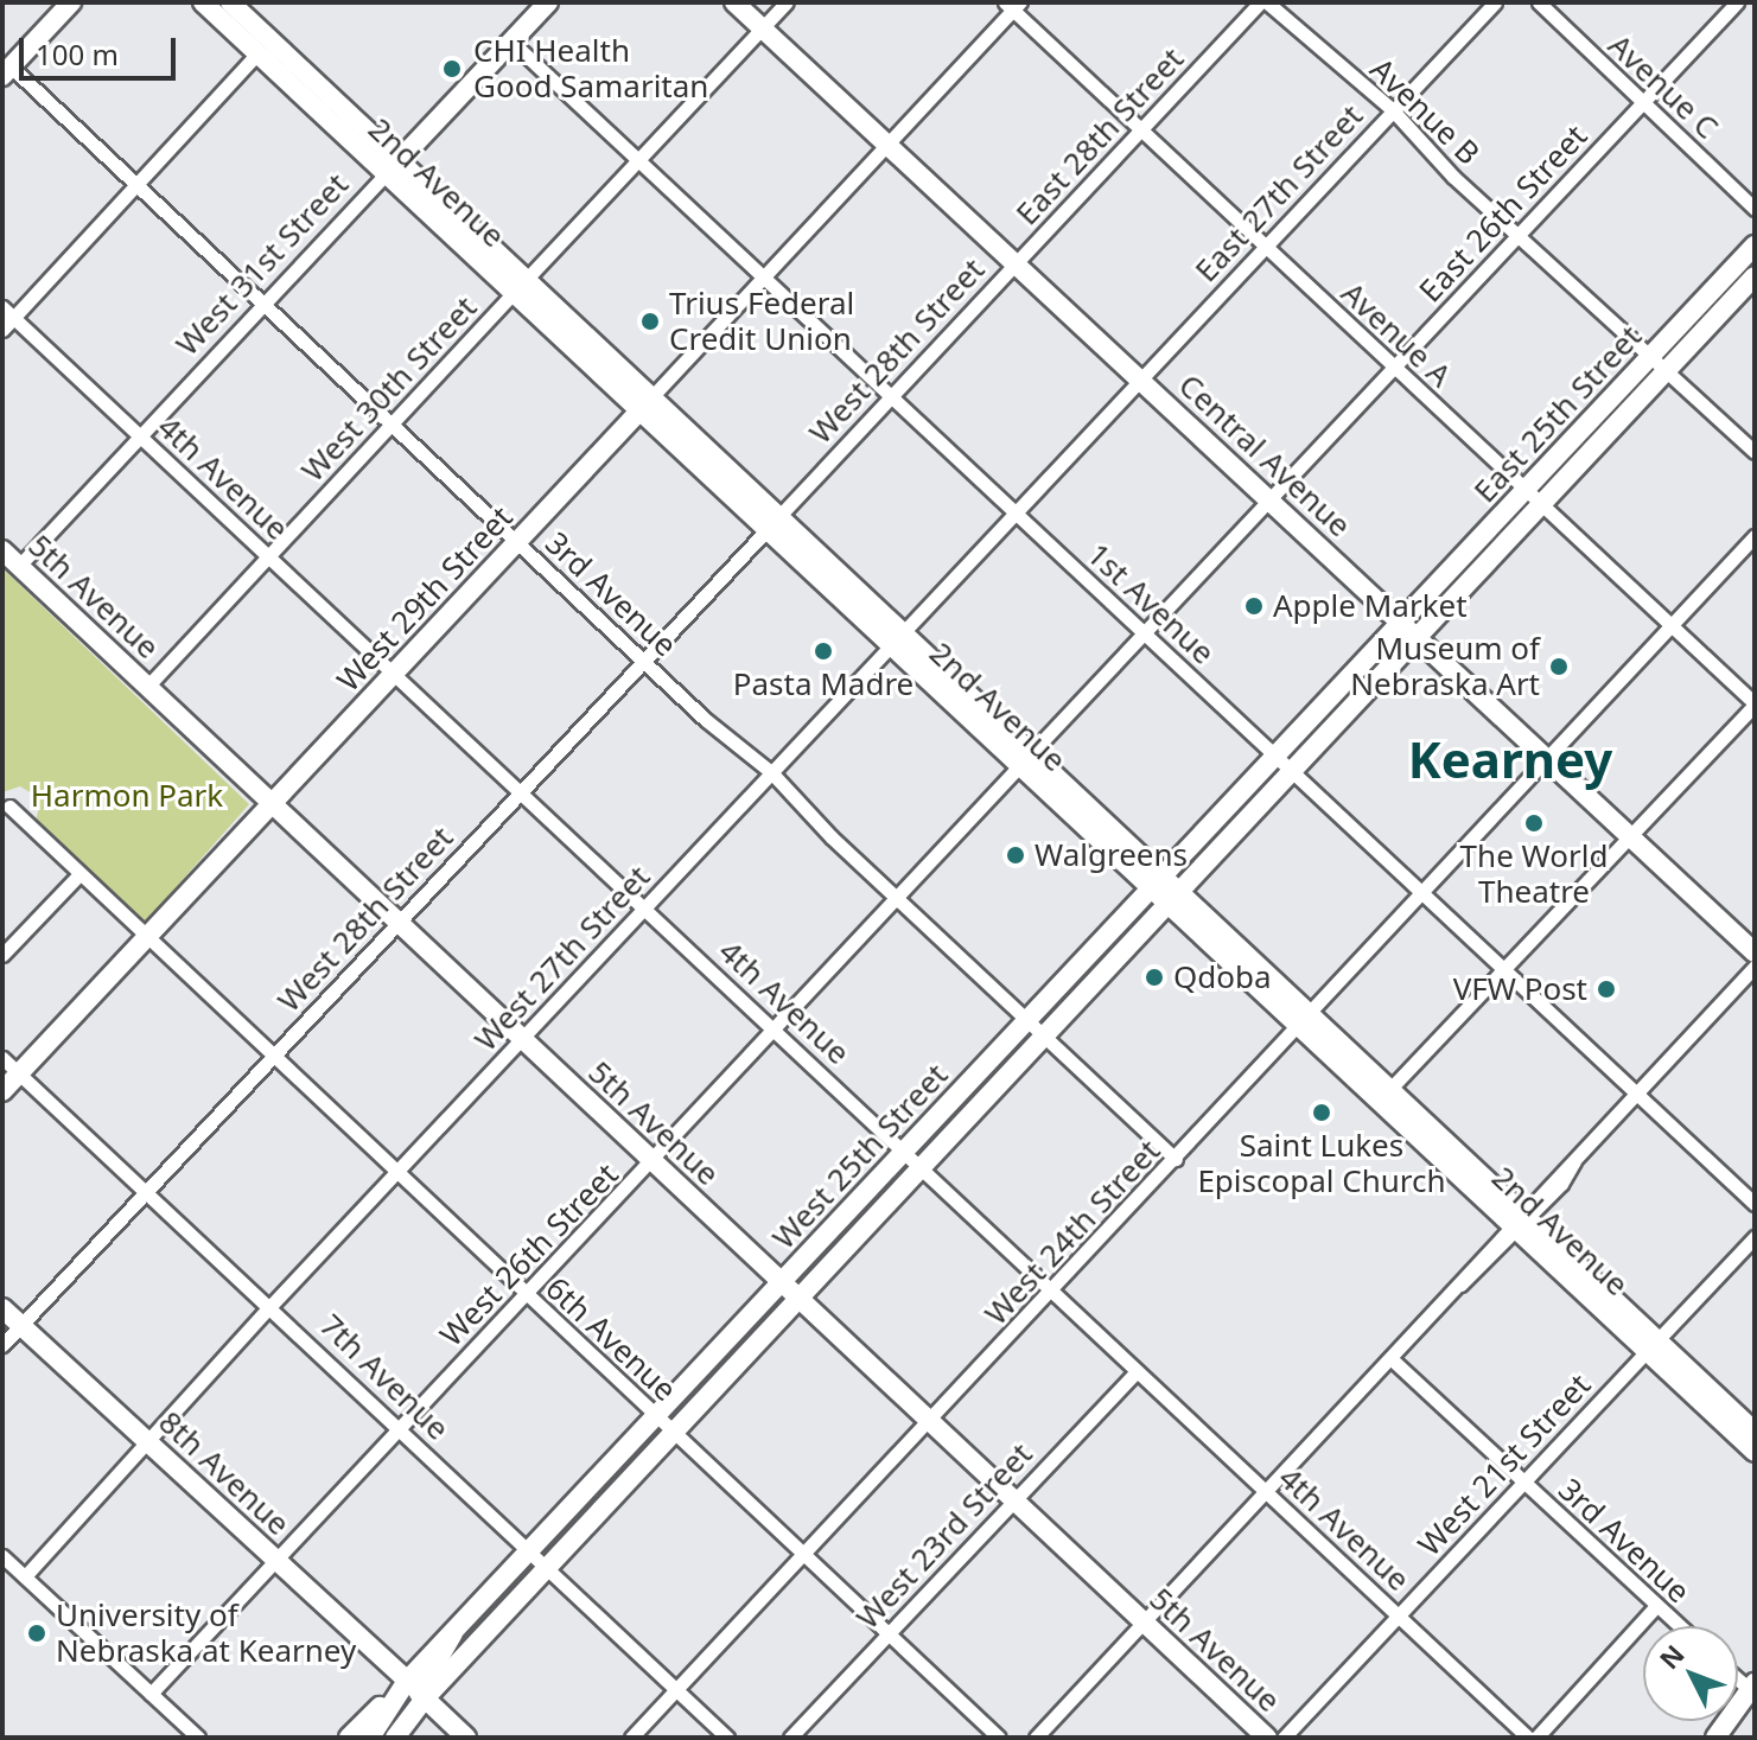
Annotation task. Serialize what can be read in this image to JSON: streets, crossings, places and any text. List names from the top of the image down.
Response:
{
  "streets": {
    "main road": [
      "2nd Avenue",
      "West 31st Street",
      "East 25th Street",
      "Central Avenue",
      "5th Avenue",
      "West 29th Street",
      "West 25th Street",
      "8th Avenue"
    ],
    "street": [
      "Avenue C",
      "Avenue B",
      "East 28th Street",
      "East 27th Street",
      "East 26th Street",
      "Avenue A",
      "West 28th Street",
      "West 30th Street",
      "4th Avenue",
      "3rd Avenue",
      "1st Avenue",
      "West 27th Street",
      "West 24th Street",
      "West 26th Street",
      "6th Avenue",
      "7th Avenue",
      "West 21st Street",
      "West 23rd Street"
    ]
  },
  "crossings": [
    ["Avenue C", "East 26th Street"],
    ["Avenue B", "East 28th Street"],
    ["Avenue B", "East 27th Street"],
    ["Avenue B", "East 26th Street"],
    ["Avenue B", "East 25th Street"],
    ["East 28th Street", "Avenue A"],
    ["East 28th Street", "West 28th Street"],
    ["East 28th Street", "Central Avenue"],
    ["2nd Avenue", "West 31st Street"],
    ["2nd Avenue", "West 28th Street"],
    ["2nd Avenue", "West 30th Street"],
    ["2nd Avenue", "West 29th Street"],
    ["2nd Avenue", "West 27th Street"],
    ["2nd Avenue", "West 25th Street"],
    ["2nd Avenue", "West 24th Street"],
    ["2nd Avenue", "West 26th Street"],
    ["2nd Avenue", "West 21st Street"],
    ["East 27th Street", "Avenue A"],
    ["East 27th Street", "Central Avenue"],
    ["East 27th Street", "West 27th Street"],
    ["East 26th Street", "Avenue A"],
    ["East 26th Street", "Central Avenue"],
    ["East 26th Street", "West 26th Street"],
    ["West 31st Street", "4th Avenue"],
    ["West 31st Street", "3rd Avenue"],
    ["West 31st Street", "5th Avenue"],
    ["West 31st Street", "1st Avenue"],
    ["Avenue A", "East 25th Street"],
    ["Avenue A", "West 29th Street"],
    ["Avenue A", "West 24th Street"],
    ["West 28th Street", "Central Avenue"],
    ["West 28th Street", "4th Avenue"],
    ["West 28th Street", "3rd Avenue"],
    ["West 28th Street", "5th Avenue"],
    ["West 28th Street", "1st Avenue"],
    ["West 28th Street", "6th Avenue"],
    ["West 28th Street", "7th Avenue"],
    ["West 28th Street", "8th Avenue"],
    ["West 30th Street", "Central Avenue"],
    ["West 30th Street", "4th Avenue"],
    ["West 30th Street", "3rd Avenue"],
    ["West 30th Street", "5th Avenue"],
    ["West 30th Street", "1st Avenue"],
    ["East 25th Street", "Central Avenue"],
    ["East 25th Street", "West 25th Street"],
    ["Central Avenue", "West 29th Street"],
    ["Central Avenue", "West 27th Street"],
    ["Central Avenue", "West 25th Street"],
    ["Central Avenue", "West 24th Street"],
    ["Central Avenue", "West 26th Street"],
    ["4th Avenue", "West 29th Street"],
    ["4th Avenue", "West 27th Street"],
    ["4th Avenue", "West 25th Street"],
    ["4th Avenue", "West 24th Street"],
    ["4th Avenue", "West 26th Street"],
    ["4th Avenue", "West 21st Street"],
    ["4th Avenue", "West 23rd Street"],
    ["3rd Avenue", "West 29th Street"],
    ["3rd Avenue", "West 27th Street"],
    ["3rd Avenue", "West 25th Street"],
    ["3rd Avenue", "West 24th Street"],
    ["3rd Avenue", "West 26th Street"],
    ["3rd Avenue", "West 21st Street"],
    ["5th Avenue", "West 29th Street"],
    ["5th Avenue", "West 27th Street"],
    ["5th Avenue", "West 25th Street"],
    ["5th Avenue", "West 24th Street"],
    ["5th Avenue", "West 26th Street"],
    ["5th Avenue", "West 23rd Street"],
    ["West 29th Street", "1st Avenue"],
    ["West 29th Street", "6th Avenue"],
    ["West 29th Street", "7th Avenue"],
    ["1st Avenue", "West 27th Street"],
    ["1st Avenue", "West 25th Street"],
    ["1st Avenue", "West 24th Street"],
    ["1st Avenue", "West 26th Street"],
    ["West 27th Street", "6th Avenue"],
    ["West 27th Street", "7th Avenue"],
    ["West 27th Street", "8th Avenue"],
    ["West 25th Street", "6th Avenue"],
    ["West 25th Street", "7th Avenue"],
    ["West 25th Street", "8th Avenue"],
    ["West 24th Street", "6th Avenue"],
    ["West 24th Street", "7th Avenue"],
    ["West 26th Street", "6th Avenue"],
    ["West 26th Street", "7th Avenue"],
    ["West 26th Street", "8th Avenue"],
    ["6th Avenue", "West 23rd Street"]
  ],
  "districts": ["Kearney"],
  "parks": ["Harmon Park"],
  "places": [
    "CHI Health Good Samaritan",
    "Trius Federal Credit Union",
    "Apple Market",
    "Pasta Madre",
    "Museum of Nebraska Art",
    "The World Theatre",
    "Walgreens",
    "Qdoba",
    "VFW Post",
    "Saint Lukes Episcopal Church",
    "University of Nebraska at Kearney"
  ],
  "scale_bar": "100 m",
  "north": "top left"
}
